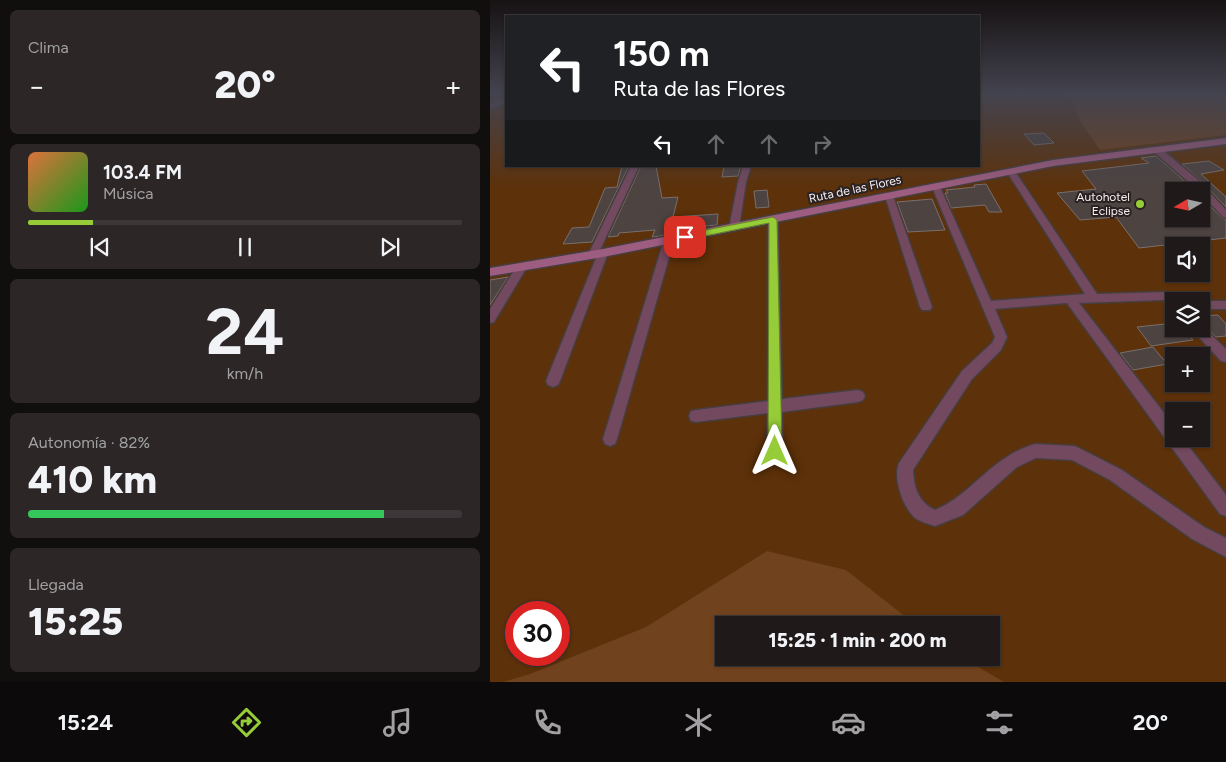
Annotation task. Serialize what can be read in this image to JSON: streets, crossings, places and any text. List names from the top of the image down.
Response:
{
  "streets": {
    "main road": ["Ruta de las Flores"]
  },
  "places": ["Autohotel Eclipse"],
  "north": "left",
  "page": {
    "tile": [
      "Clima",
      ["24", "km/h"],
      ["Autonomía · 82%", "410 km"],
      ["Llegada", "15:25"]
    ],
    "turn": ["150 m", "Ruta de las Flores"],
    "heat": ["−", "20°", "+"],
    "song": ["103.4 FM", "Música"],
    "map_buttons": ["+", "−"],
    "limit": "30",
    "trip": "15:25 · 1 min · 200 m",
    "tabs": ["15:24", "20°"]
  }
}
